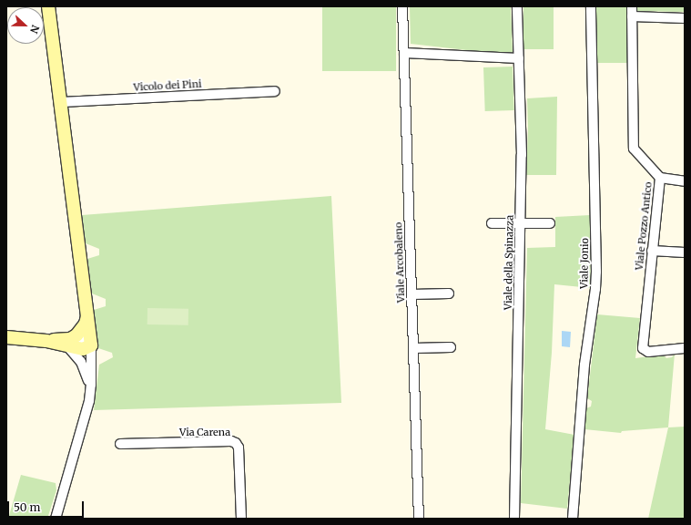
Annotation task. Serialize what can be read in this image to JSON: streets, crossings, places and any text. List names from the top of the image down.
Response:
{
  "streets": {
    "street": [
      "Vicolo dei Pini",
      "Viale Pozzo Antico",
      "Viale Arcobaleno",
      "Viale della Spinazza",
      "Viale Jonio",
      "Via Carena"
    ]
  },
  "scale_bar": "50 m",
  "north": "right"
}
